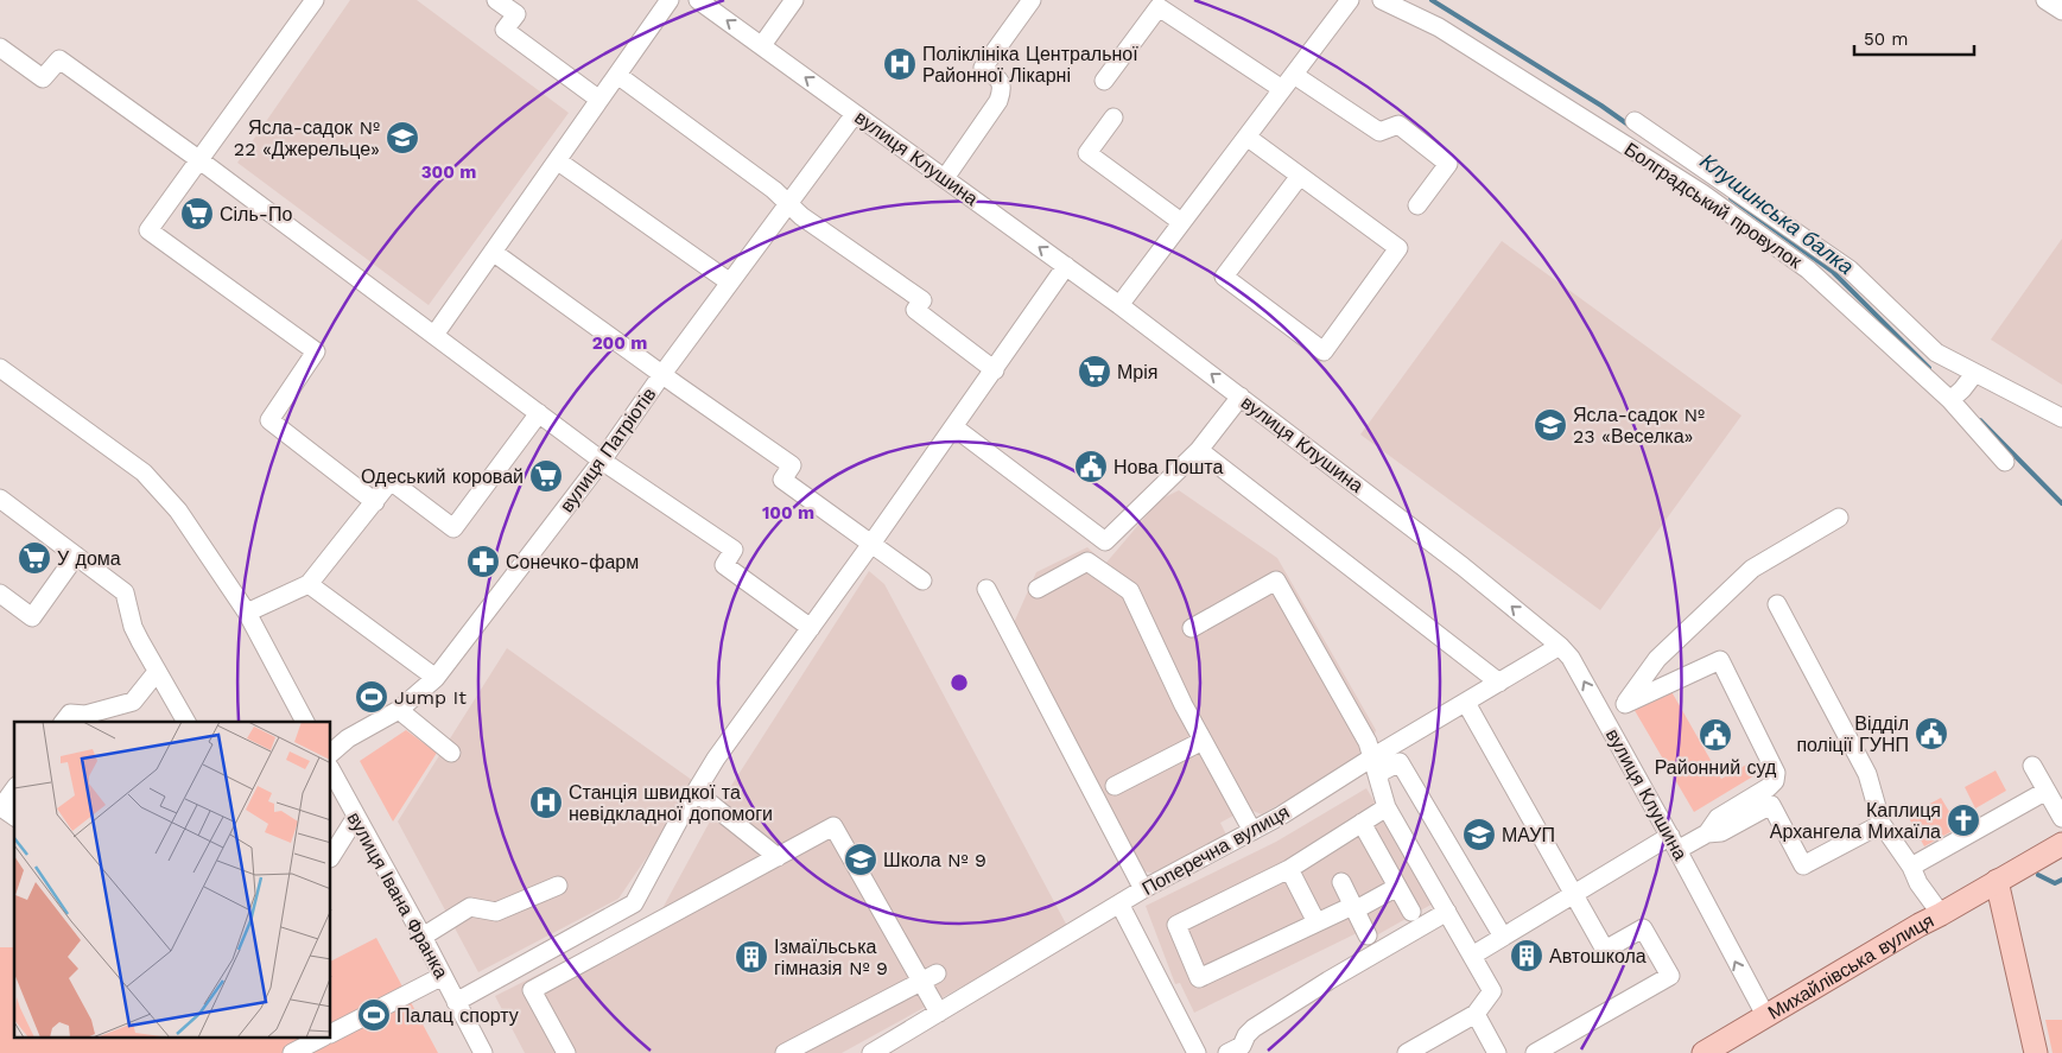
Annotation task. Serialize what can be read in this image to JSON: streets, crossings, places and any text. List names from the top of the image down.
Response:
{
  "streets": {
    "main road": ["Михайлівська вулиця"],
    "street": [
      "вулиця Клушина",
      "Болградський провулок",
      "вулиця Патріотів",
      "Поперечна вулиця",
      "вулиця Івана Франка"
    ]
  },
  "crossings": [
    ["вулиця Клушина", "вулиця Патріотів"],
    ["вулиця Клушина", "Поперечна вулиця"],
    ["вулиця Клушина", "Михайлівська вулиця"]
  ],
  "water": ["Клушинська балка"],
  "places": {
    "hospital": ["Поліклініка Центральної Районної Лікарні", "Станція швидкої та невідкладної допомоги"],
    "school or university": [
      "Ясла-садок № 22 «Джерельце»",
      "Ясла-садок № 23 «Веселка»",
      "МАУП",
      "Школа № 9"
    ],
    "supermarket": [
      "Сіль-По",
      "Мрія",
      "Одеський коровай",
      "У дома"
    ],
    "public building": ["Нова Пошта", "Відділ поліції ГУНП", "Районний суд"],
    "pharmacy": ["Сонечко-фарм"],
    "sports": ["Jump It", "Палац спорту"],
    "church": ["Каплиця Архангела Михаїла"],
    "building": ["Автошкола", "Ізмаїльська гімназія № 9"]
  },
  "scale_bar": "50 m",
  "rings": ["300 m", "200 m", "100 m"]
}
